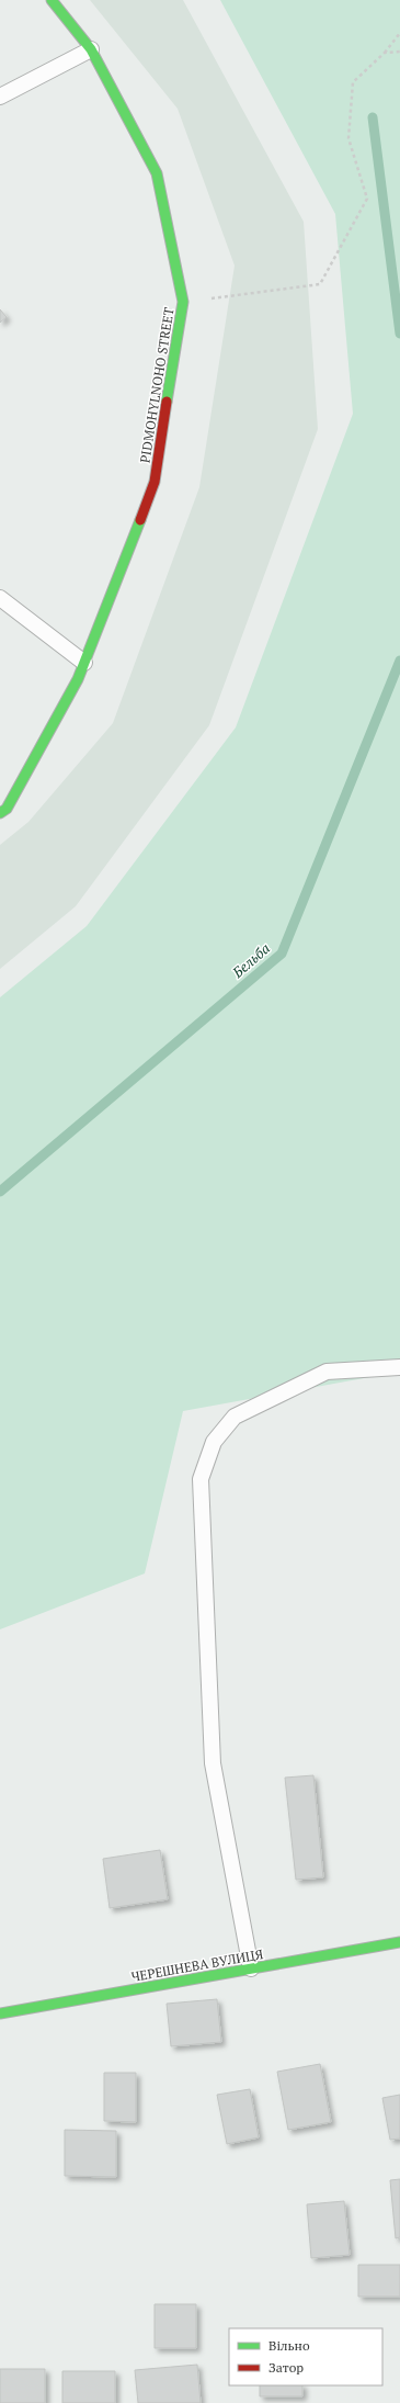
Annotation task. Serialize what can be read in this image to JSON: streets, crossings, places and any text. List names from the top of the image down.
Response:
{
  "streets": {
    "street": ["PIDMOHYLNOHO STREET", "ЧЕРЕШНЕВА ВУЛИЦЯ"]
  },
  "water": ["Бельба"],
  "legend": ["Вільно", "Затор"]
}
